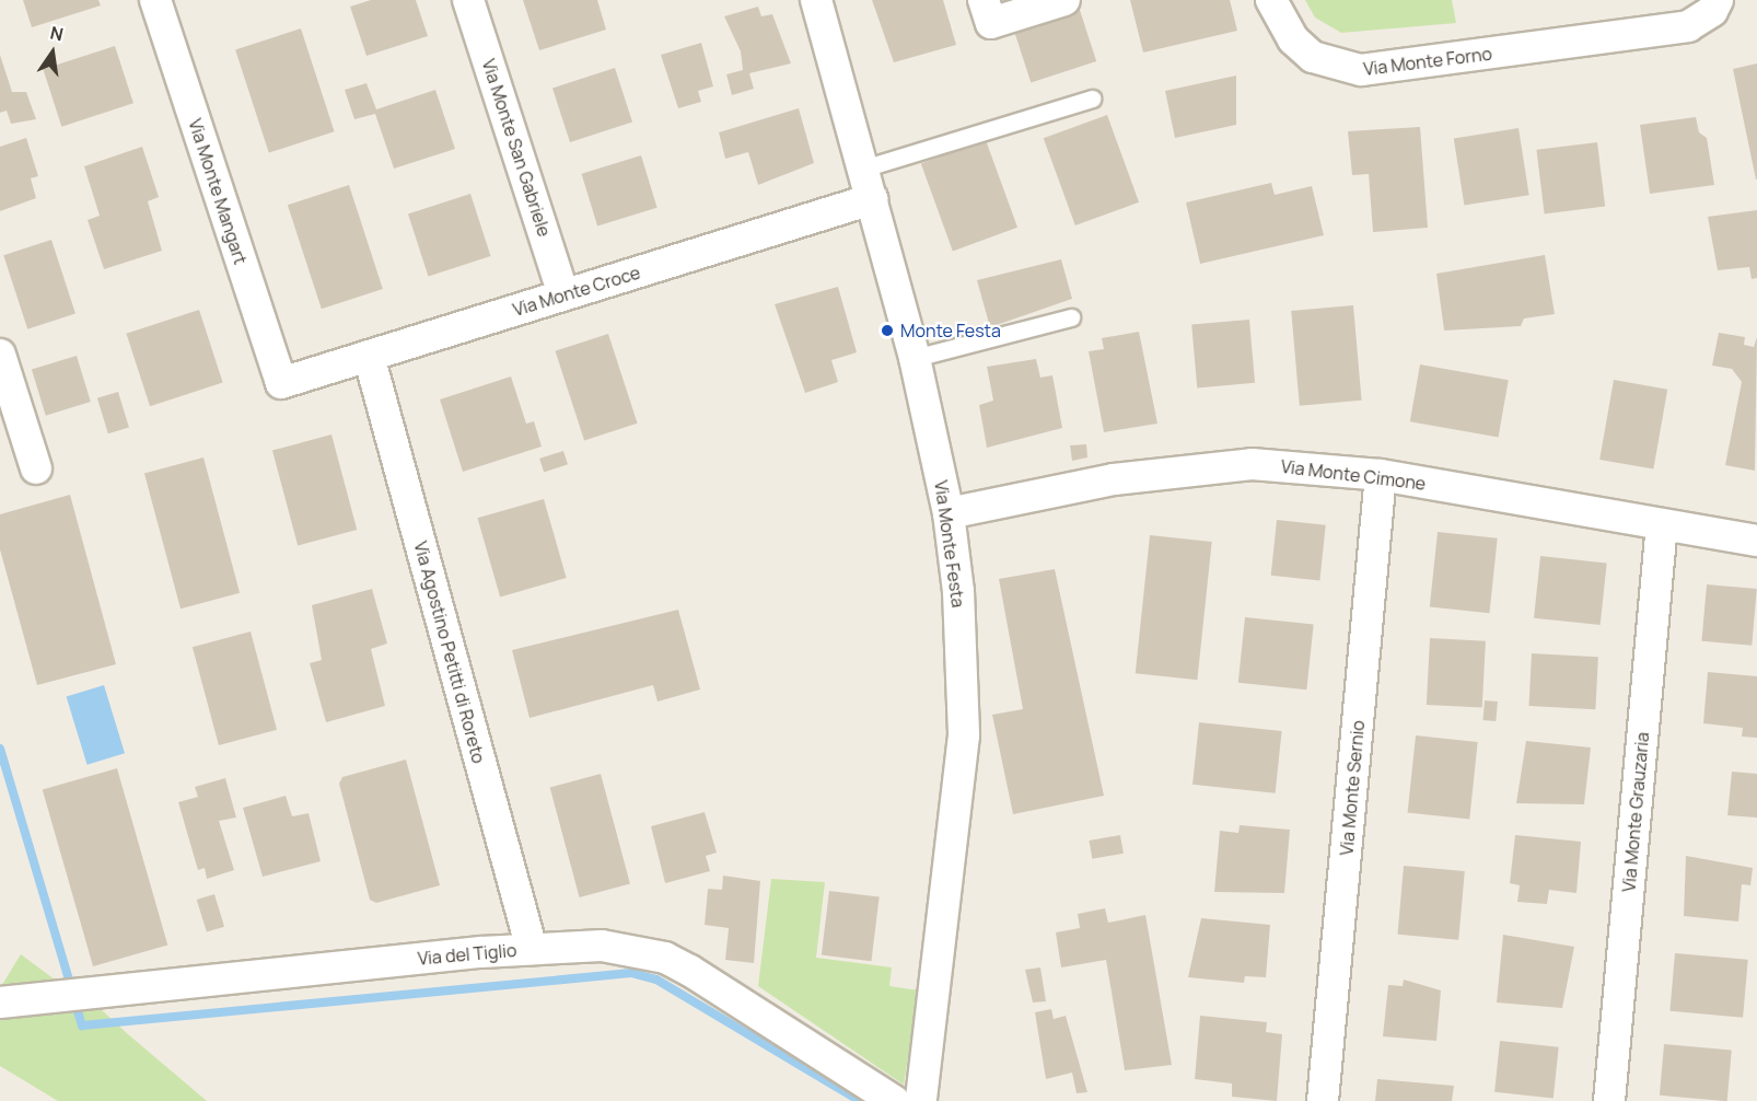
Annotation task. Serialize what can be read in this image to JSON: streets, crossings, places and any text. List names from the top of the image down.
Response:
{
  "streets": {
    "street": [
      "Via Monte Forno",
      "Via Monte San Gabriele",
      "Via Monte Mangart",
      "Via Monte Croce",
      "Via Monte Cimone",
      "Via Monte Festa",
      "Via Agostino Petitti di Roreto",
      "Via Monte Sernio",
      "Via Monte Grauzaria",
      "Via del Tiglio"
    ]
  },
  "crossings": [
    ["Via Monte San Gabriele", "Via Monte Croce"],
    ["Via Monte Mangart", "Via Monte Croce"],
    ["Via Monte Croce", "Via Monte Festa"],
    ["Via Monte Croce", "Via Agostino Petitti di Roreto"],
    ["Via Monte Cimone", "Via Monte Festa"],
    ["Via Monte Cimone", "Via Monte Sernio"],
    ["Via Monte Cimone", "Via Monte Grauzaria"],
    ["Via Agostino Petitti di Roreto", "Via del Tiglio"]
  ],
  "places": ["Monte Festa"],
  "north": "top"
}
